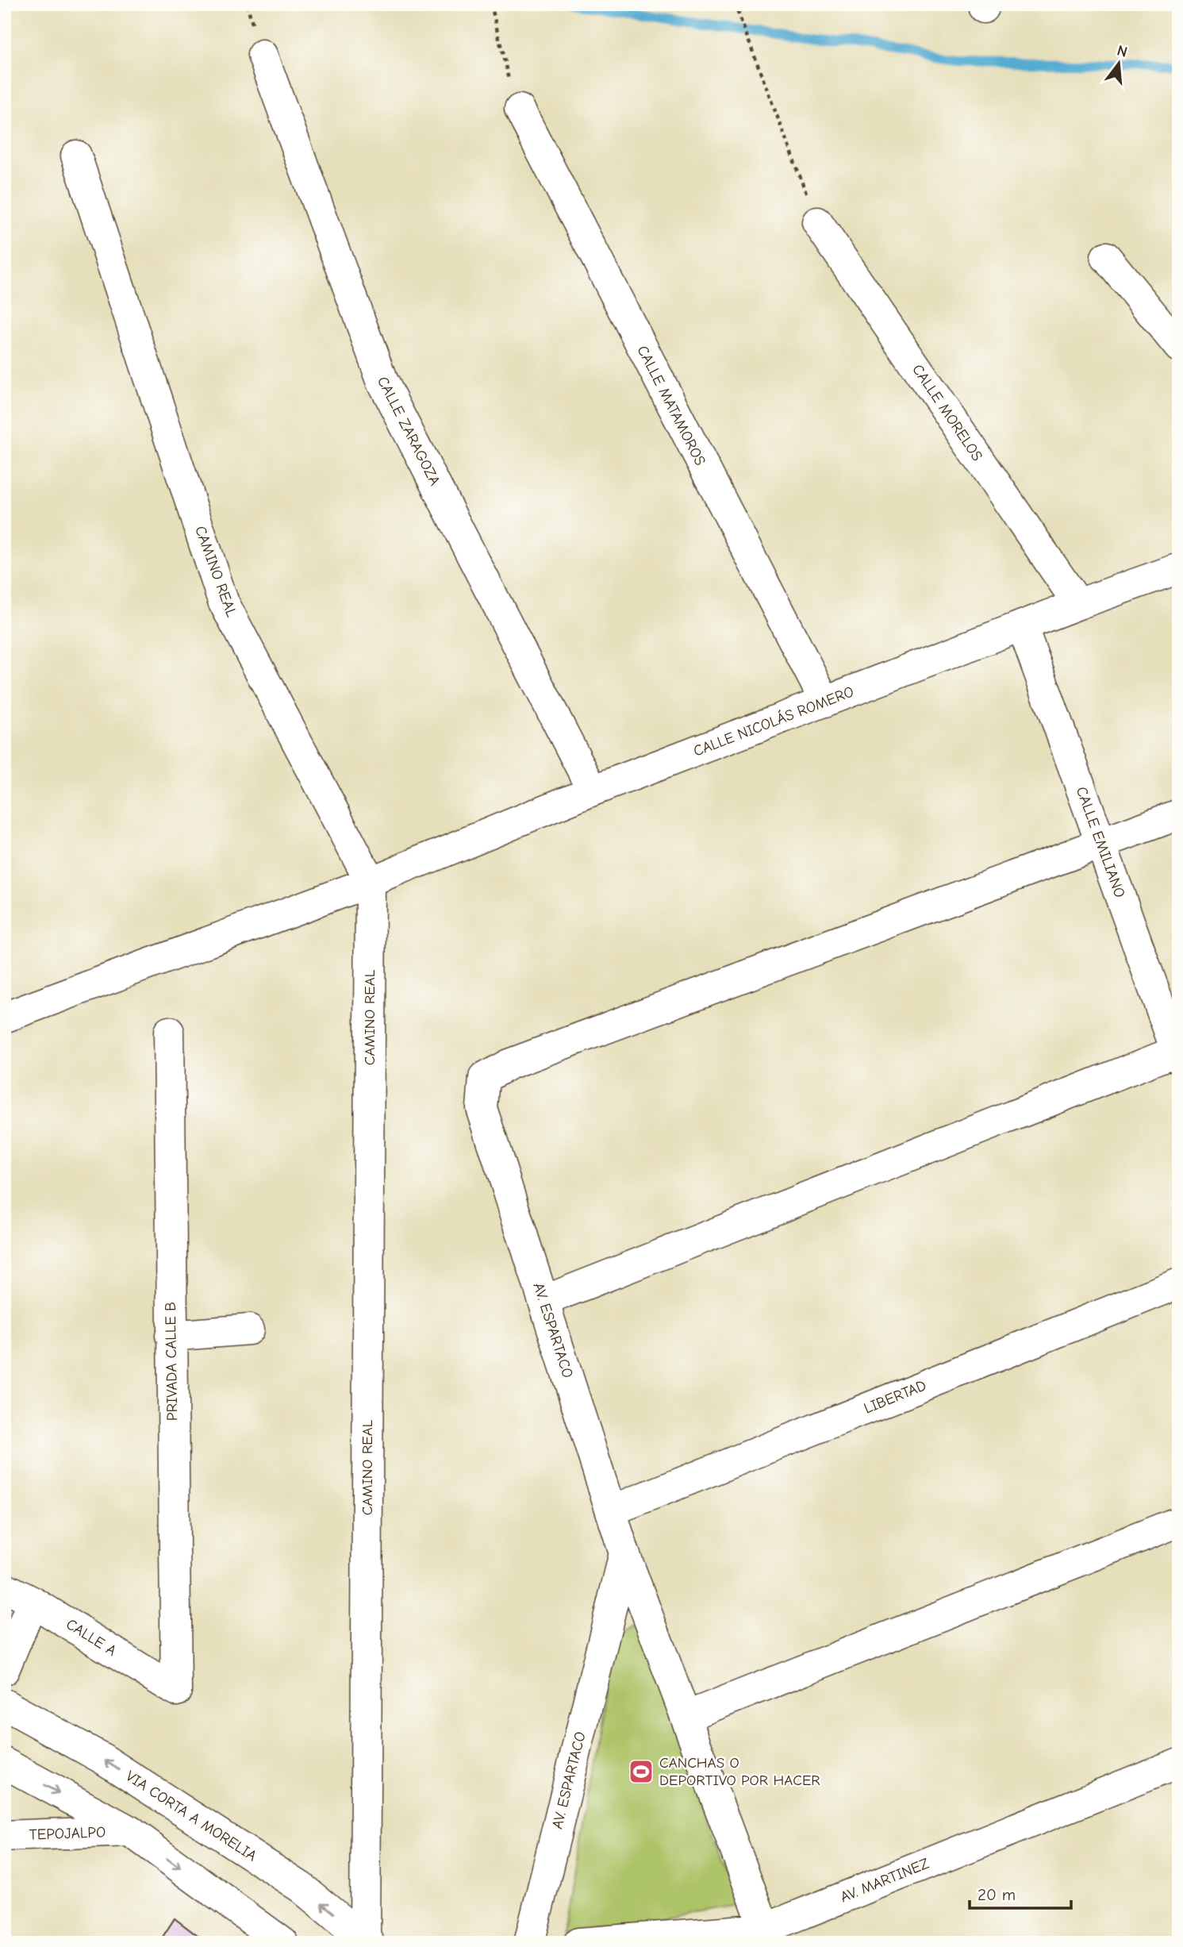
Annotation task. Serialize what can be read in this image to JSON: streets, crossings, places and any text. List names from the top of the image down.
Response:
{
  "streets": {
    "street": [
      "CALLE MATAMOROS",
      "CALLE MORELOS",
      "CALLE ZARAGOZA",
      "CAMINO REAL",
      "CALLE NICOLÁS ROMERO",
      "CALLE EMILIANO",
      "AV. ESPARTACO",
      "PRIVADA CALLE B",
      "LIBERTAD",
      "CALLE A",
      "VIA CORTA A MORELIA",
      "TEPOJALPO",
      "AV. MARTINEZ"
    ]
  },
  "crossings": [
    ["CALLE MATAMOROS", "CALLE NICOLÁS ROMERO"],
    ["CALLE MORELOS", "CALLE NICOLÁS ROMERO"],
    ["CALLE ZARAGOZA", "CALLE NICOLÁS ROMERO"],
    ["CAMINO REAL", "CALLE NICOLÁS ROMERO"],
    ["CAMINO REAL", "VIA CORTA A MORELIA"],
    ["CALLE NICOLÁS ROMERO", "CALLE EMILIANO"],
    ["CALLE EMILIANO", "AV. ESPARTACO"],
    ["AV. ESPARTACO", "LIBERTAD"],
    ["AV. ESPARTACO", "AV. MARTINEZ"],
    ["PRIVADA CALLE B", "CALLE A"]
  ],
  "places": {
    "sports": ["CANCHAS O DEPORTIVO POR HACER"]
  },
  "scale_bar": "20 m",
  "north": "top"
}
